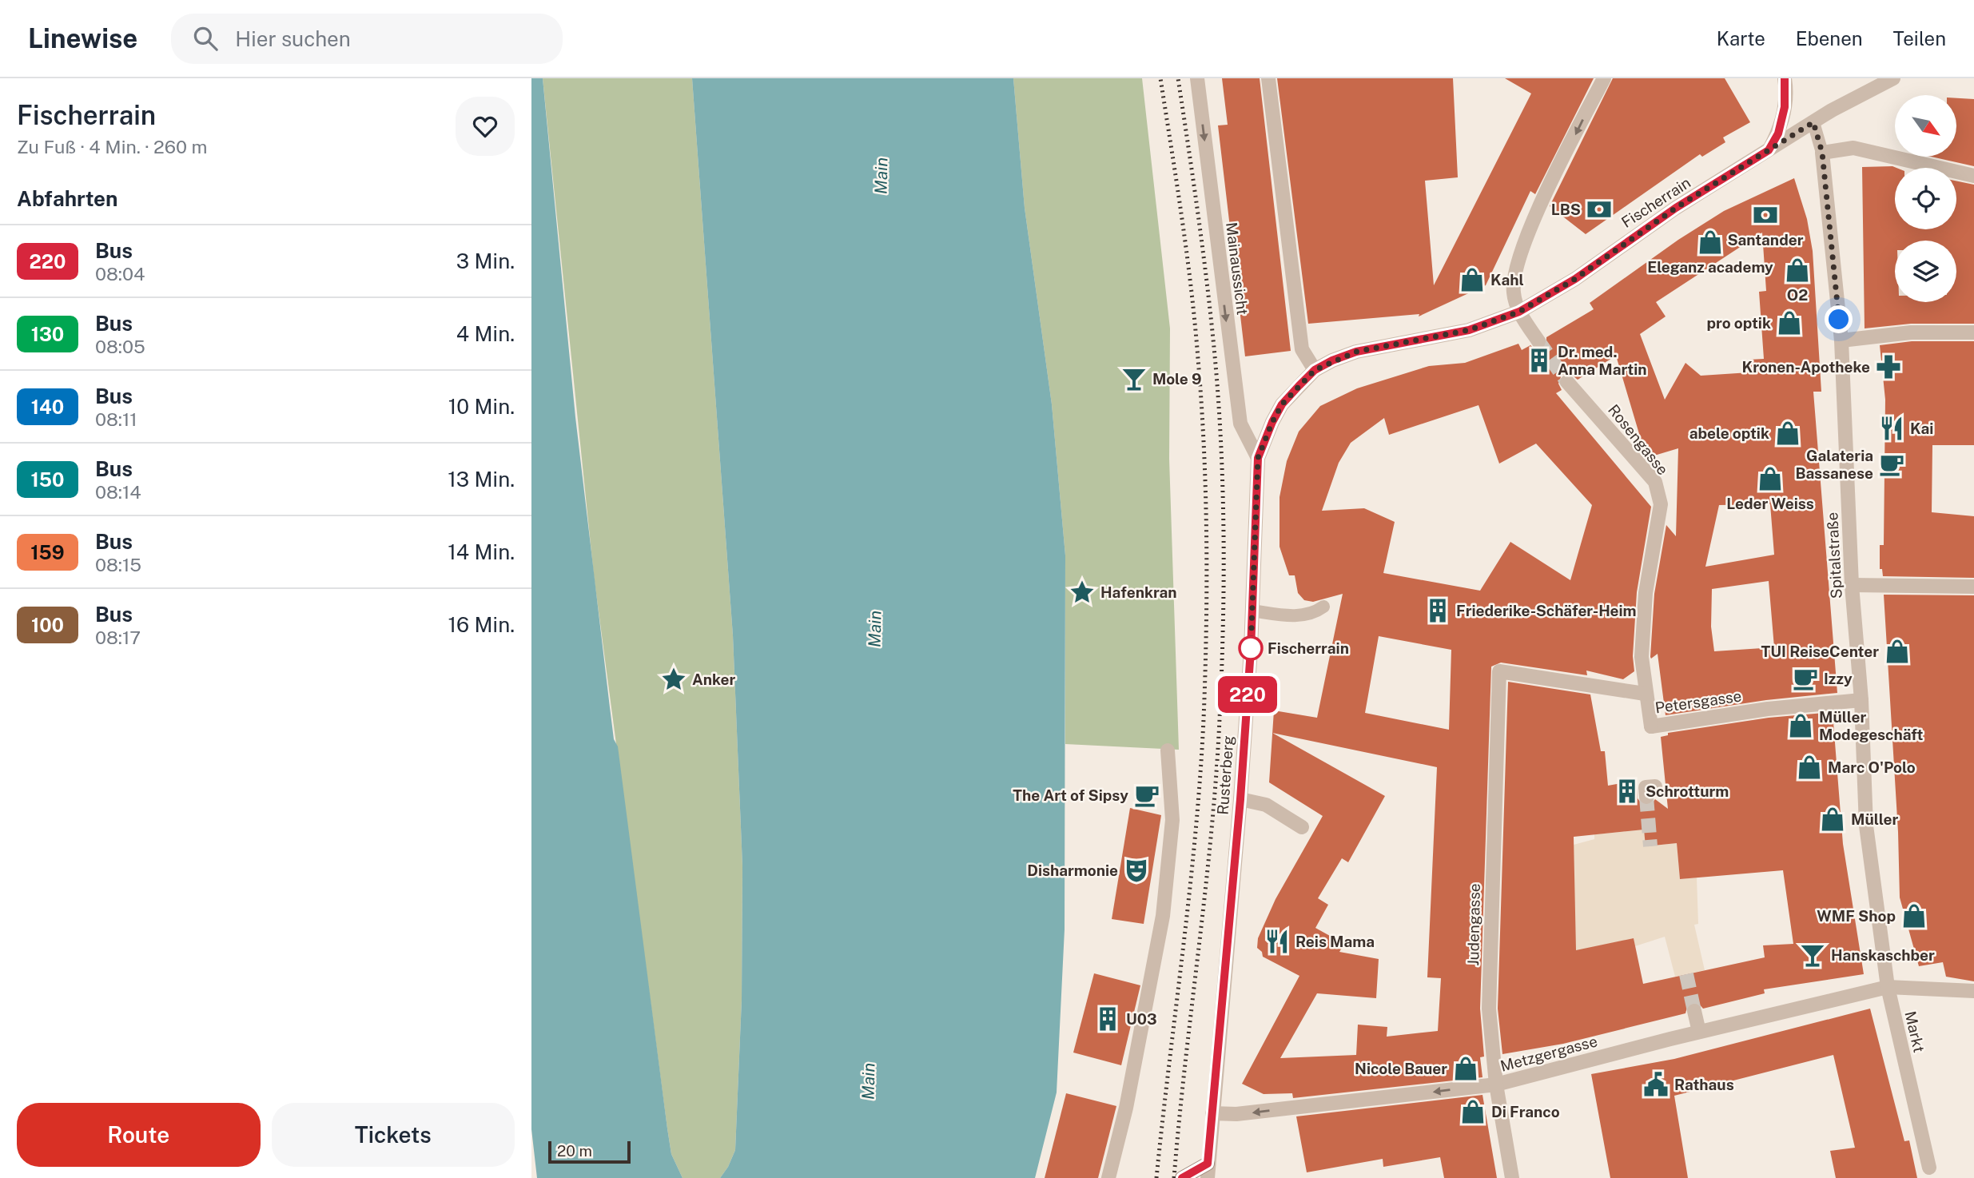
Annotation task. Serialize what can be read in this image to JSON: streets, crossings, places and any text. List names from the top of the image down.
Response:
{
  "streets": {
    "street": [
      "Fischerrain",
      "Mainaussicht",
      "Rosengasse",
      "Spitalstraße",
      "Petersgasse",
      "Rusterberg",
      "Judengasse",
      "Markt",
      "Metzgergasse"
    ]
  },
  "crossings": [
    ["Fischerrain", "Spitalstraße"],
    ["Fischerrain", "Rusterberg"],
    ["Mainaussicht", "Rusterberg"],
    ["Rosengasse", "Petersgasse"],
    ["Spitalstraße", "Petersgasse"],
    ["Spitalstraße", "Markt"],
    ["Spitalstraße", "Metzgergasse"],
    ["Petersgasse", "Judengasse"],
    ["Rusterberg", "Metzgergasse"],
    ["Judengasse", "Metzgergasse"],
    ["Markt", "Metzgergasse"]
  ],
  "one_way": ["Metzgergasse"],
  "water": ["Main"],
  "places": {
    "bank": ["LBS", "Santander"],
    "shop": [
      "Eleganz academy",
      "O2",
      "Kahl",
      "pro optik",
      "abele optik",
      "Leder Weiss",
      "TUI ReiseCenter",
      "Müller Modegeschäft",
      "Marc O'Polo",
      "Müller",
      "WMF Shop",
      "Nicole Bauer",
      "Di Franco"
    ],
    "building": [
      "Dr. med. Anna Martin",
      "Friederike-Schäfer-Heim",
      "Schrotturm",
      "U03"
    ],
    "pharmacy": ["Kronen-Apotheke"],
    "bar": ["Mole 9", "Hanskaschber"],
    "restaurant": ["Kai", "Reis Mama"],
    "cafe": ["Galateria Bassanese", "Izzy", "The Art of Sipsy"],
    "place": ["Hafenkran", "Anker"],
    "other": ["Fischerrain"],
    "theatre": ["Disharmonie"],
    "public building": ["Rathaus"]
  },
  "lines": ["bus line 220"],
  "scale_bar": "20 m",
  "north": "bottom right",
  "page": {
    "header": "Linewise",
    "search": "Hier suchen",
    "nav": ["Karte", "Ebenen", "Teilen"],
    "heading": [
      ["Fischerrain", "Zu Fuß · 4 Min. · 260 m"],
      "Abfahrten"
    ],
    "on_map": "220",
    "list": [
      {
        "mark": "220",
        "name": "Bus",
        "note": "08:04",
        "value": "3 Min."
      },
      {
        "mark": "130",
        "name": "Bus",
        "note": "08:05",
        "value": "4 Min."
      },
      {
        "mark": "140",
        "name": "Bus",
        "note": "08:11",
        "value": "10 Min."
      },
      {
        "mark": "150",
        "name": "Bus",
        "note": "08:14",
        "value": "13 Min."
      },
      {
        "mark": "159",
        "name": "Bus",
        "note": "08:15",
        "value": "14 Min."
      },
      {
        "mark": "100",
        "name": "Bus",
        "note": "08:17",
        "value": "16 Min."
      }
    ],
    "buttons": ["Route", "Tickets"],
    "scale": "20 m"
  }
}
